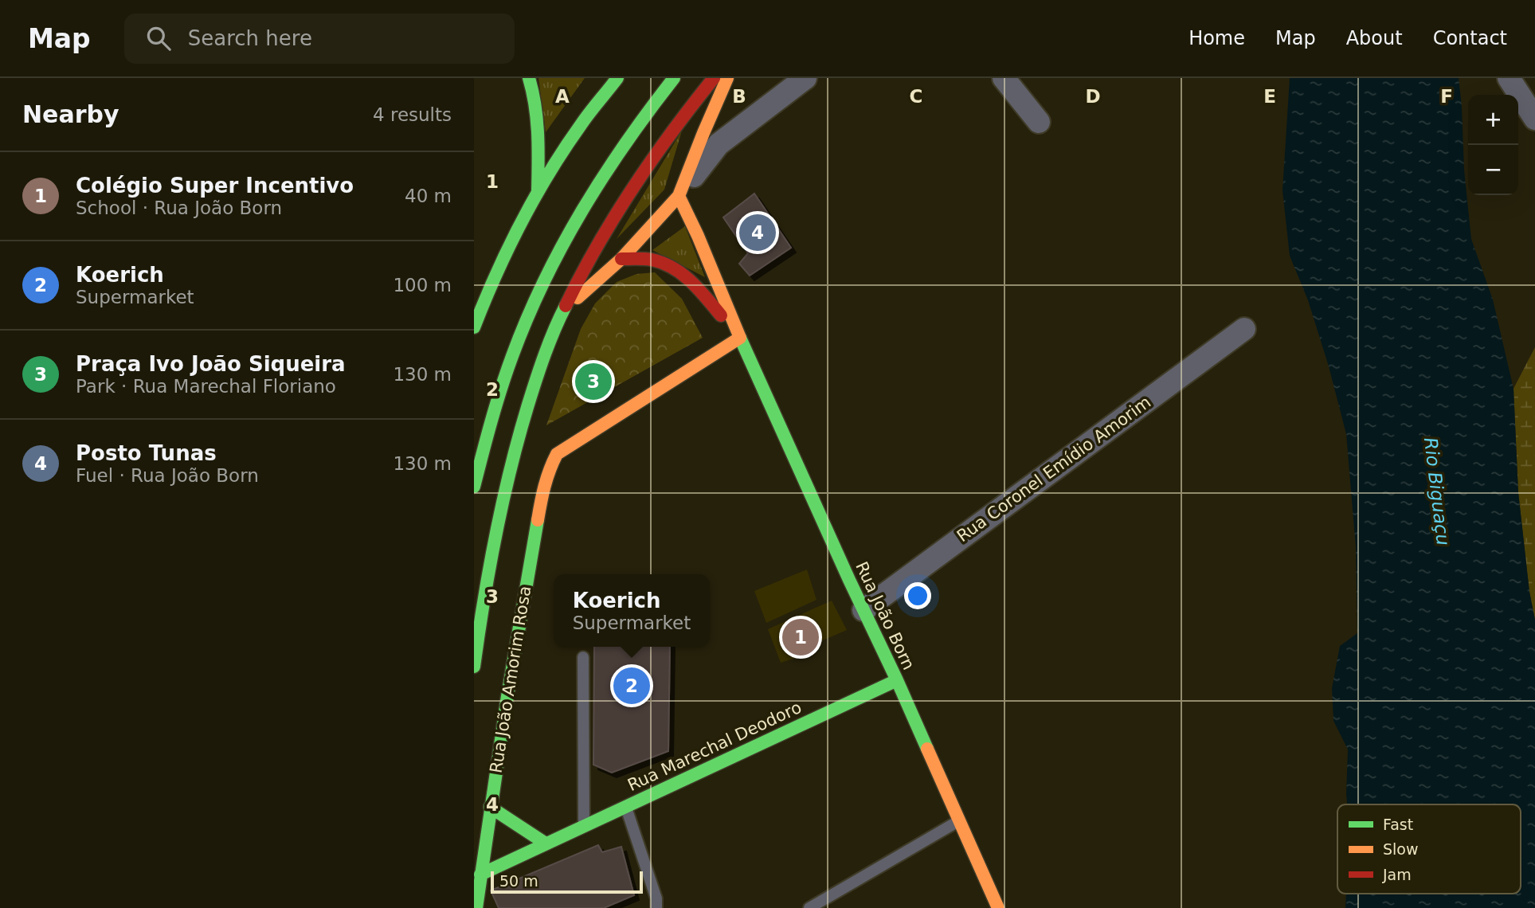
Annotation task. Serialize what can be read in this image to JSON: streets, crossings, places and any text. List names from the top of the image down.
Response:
{
  "streets": {
    "main road": ["Rua João Born", "Rua João Amorim Rosa", "Rua Marechal Deodoro"],
    "street": ["Rua Coronel Emídio Amorim"]
  },
  "crossings": [
    ["Rua Coronel Emídio Amorim", "Rua João Born"],
    ["Rua João Born", "Rua João Amorim Rosa"],
    ["Rua João Born", "Rua Marechal Deodoro"],
    ["Rua João Amorim Rosa", "Rua Marechal Deodoro"]
  ],
  "water": ["Rio Biguaçu"],
  "legend": ["Fast", "Slow", "Jam"],
  "scale_bar": "50 m",
  "page": {
    "header": "Map",
    "search": "Search here",
    "nav": [
      "Home",
      "Map",
      "About",
      "Contact"
    ],
    "heading": ["Nearby", "4 results"],
    "map_buttons": ["+", "−"],
    "list": [
      {
        "mark": "1",
        "name": "Colégio Super Incentivo",
        "note": "School · Rua João Born",
        "value": "40 m"
      },
      {
        "mark": "2",
        "name": "Koerich",
        "note": "Supermarket",
        "value": "100 m"
      },
      {
        "mark": "3",
        "name": "Praça Ivo João Siqueira",
        "note": "Park · Rua Marechal Floriano",
        "value": "130 m"
      },
      {
        "mark": "4",
        "name": "Posto Tunas",
        "note": "Fuel · Rua João Born",
        "value": "130 m"
      }
    ],
    "pins": [
      "4",
      "3",
      "1",
      "2"
    ],
    "popup": ["Koerich", "Supermarket"],
    "scale": "50 m"
  },
  "grid": {
    "columns": [
      "A",
      "B",
      "C",
      "D",
      "E",
      "F"
    ],
    "rows": [
      "1",
      "2",
      "3",
      "4"
    ]
  }
}
